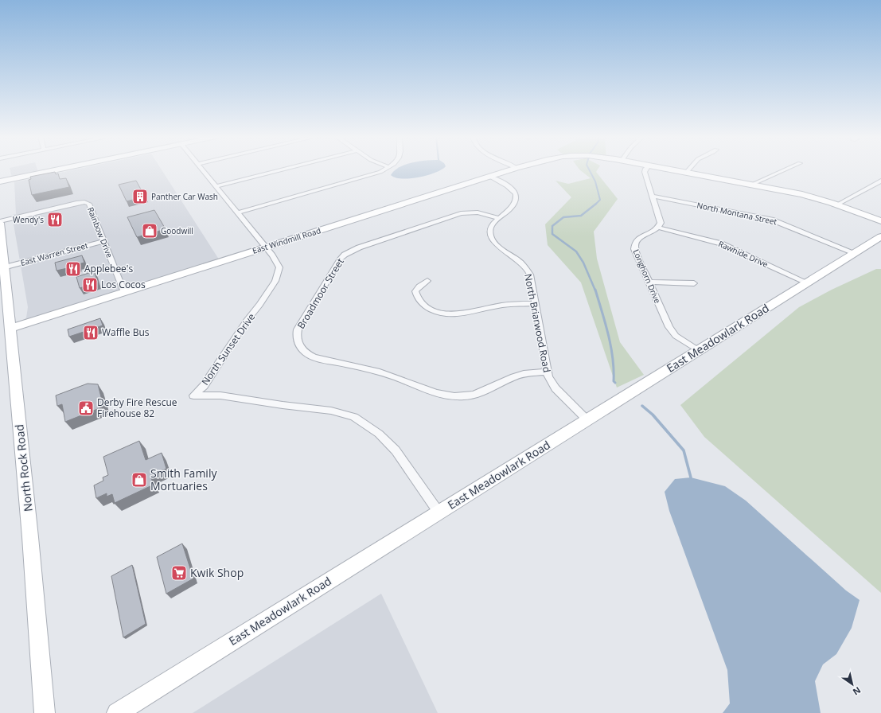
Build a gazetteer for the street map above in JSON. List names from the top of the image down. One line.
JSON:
{"streets":{"street":["North Montana Street","Rainbow Drive","East Windmill Road","East Warren Street","Rawhide Drive","Longhorn Drive","Broadmoor Street","North Briarwood Road","East Meadowlark Road","North Sunset Drive","North Rock Road"]},"crossings":[["North Montana Street","East Meadowlark Road"],["Rainbow Drive","East Windmill Road"],["Rainbow Drive","East Warren Street"],["Rainbow Drive","North Rock Road"],["East Windmill Road","North Briarwood Road"],["East Windmill Road","North Sunset Drive"],["East Windmill Road","North Rock Road"],["East Warren Street","North Rock Road"],["Rawhide Drive","Longhorn Drive"],["Rawhide Drive","East Meadowlark Road"],["Longhorn Drive","East Meadowlark Road"],["Broadmoor Street","North Briarwood Road"],["North Briarwood Road","East Meadowlark Road"],["East Meadowlark Road","North Sunset Drive"]],"places":{"building":["Panther Car Wash"],"restaurant":["Wendy's","Applebee's","Los Cocos","Waffle Bus"],"shop":["Goodwill","Smith Family Mortuaries"],"public building":["Derby Fire Rescue Firehouse 82"],"supermarket":["Kwik Shop"]},"north":"bottom right"}
